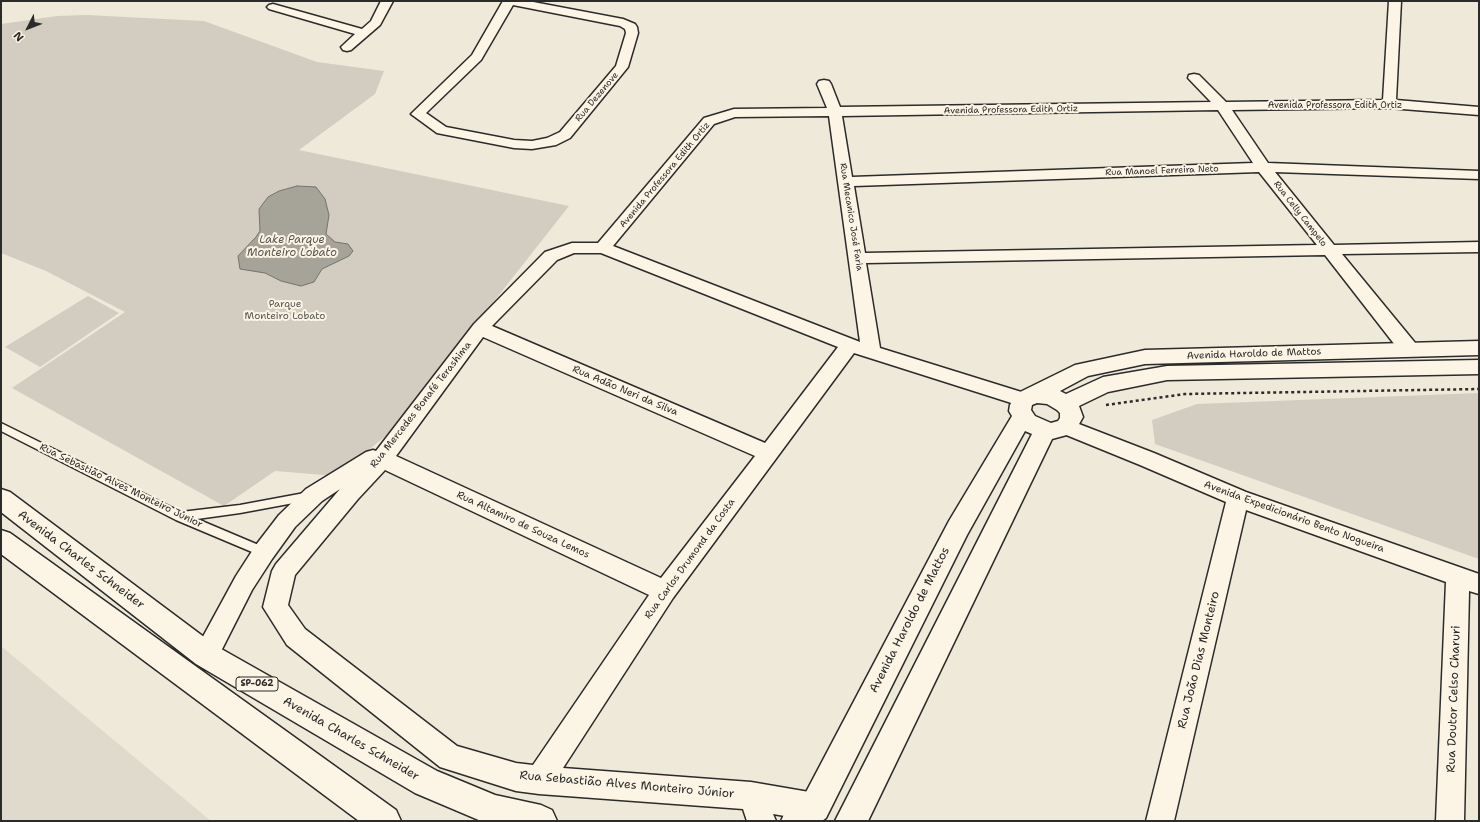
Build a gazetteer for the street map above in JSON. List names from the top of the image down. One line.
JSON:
{"streets":{"street":["Rua Dezenove","Avenida Professora Edith Ortiz","Rua Manoel Ferreira Neto","Rua Celly Campelo","Rua Mecanico José Faria","Avenida Haroldo de Mattos","Rua Adão Neri da Silva","Rua Mercedes Bonafé Terashima","Rua Sebastião Alves Monteiro Júnior","Avenida Expedicionário Bento Nogueira","Rua Altamiro de Souza Lemos","Rua Carlos Drumond da Costa","Avenida Charles Schneider","Rua João Dias Monteiro","SP-062","Rua Doutor Celso Charuri"]},"crossings":[["Avenida Professora Edith Ortiz","Rua Celly Campelo"],["Avenida Professora Edith Ortiz","Rua Mecanico José Faria"],["Avenida Professora Edith Ortiz","Rua Mercedes Bonafé Terashima"],["Rua Manoel Ferreira Neto","Rua Celly Campelo"],["Rua Manoel Ferreira Neto","Rua Mecanico José Faria"],["Rua Celly Campelo","Avenida Haroldo de Mattos"],["Rua Mecanico José Faria","Rua Carlos Drumond da Costa"],["Avenida Haroldo de Mattos","Rua Sebastião Alves Monteiro Júnior"],["Avenida Haroldo de Mattos","Avenida Expedicionário Bento Nogueira"],["Rua Adão Neri da Silva","Rua Mercedes Bonafé Terashima"],["Rua Adão Neri da Silva","Rua Carlos Drumond da Costa"],["Rua Mercedes Bonafé Terashima","Rua Sebastião Alves Monteiro Júnior"],["Rua Mercedes Bonafé Terashima","Rua Altamiro de Souza Lemos"],["Rua Sebastião Alves Monteiro Júnior","Rua Carlos Drumond da Costa"],["Avenida Expedicionário Bento Nogueira","Rua João Dias Monteiro"],["Avenida Expedicionário Bento Nogueira","Rua Doutor Celso Charuri"],["Rua Altamiro de Souza Lemos","Rua Carlos Drumond da Costa"]],"water":["Lake Parque Monteiro Lobato"],"parks":["Parque Monteiro Lobato"],"north":"bottom left"}
